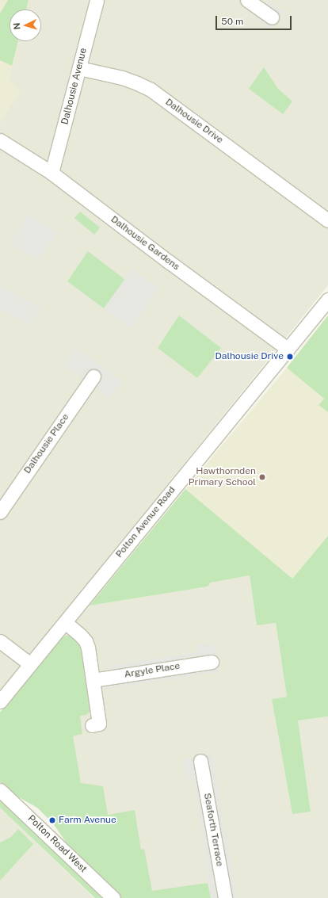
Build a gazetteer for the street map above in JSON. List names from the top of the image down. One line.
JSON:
{"streets":{"street":["Dalhousie Avenue","Dalhousie Drive","Dalhousie Gardens","Dalhousie Place","Polton Avenue Road","Argyle Place","Seaforth Terrace","Polton Road West"]},"crossings":[["Dalhousie Avenue","Dalhousie Drive"],["Dalhousie Avenue","Dalhousie Gardens"],["Dalhousie Gardens","Polton Avenue Road"]],"places":["Dalhousie Drive","Hawthornden Primary School","Farm Avenue"],"scale_bar":"50 m","north":"left"}
